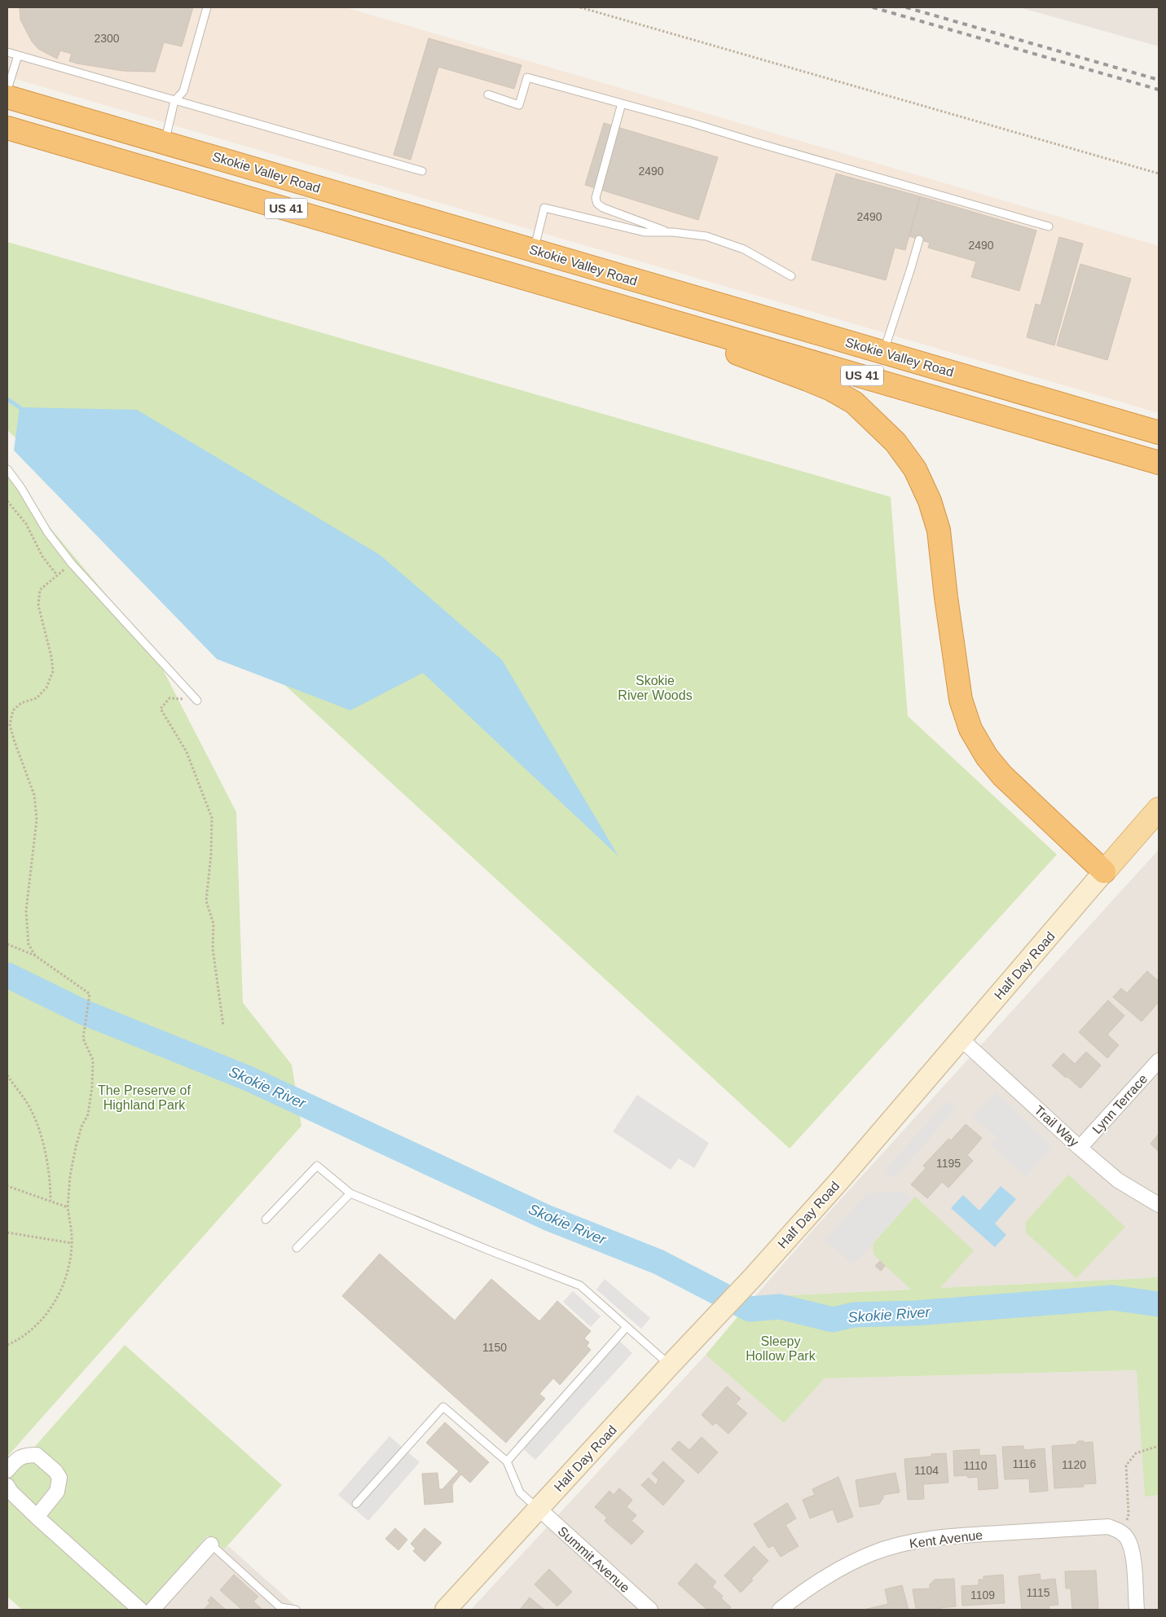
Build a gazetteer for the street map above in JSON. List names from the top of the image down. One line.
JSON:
{"streets":{"highway":["Skokie Valley Road","US 41"],"main road":["Half Day Road"],"street":["Lynn Terrace","Trail Way","Kent Avenue","Summit Avenue"]},"crossings":[["Half Day Road","Trail Way"],["Half Day Road","Summit Avenue"],["Lynn Terrace","Trail Way"]],"water":["Skokie River"],"parks":["Skokie River Woods","The Preserve of Highland Park","Sleepy Hollow Park"],"house_numbers":["2300","2490","2490","2490","1195","1150","1116","1120","1110","1104","1115","1109"]}
